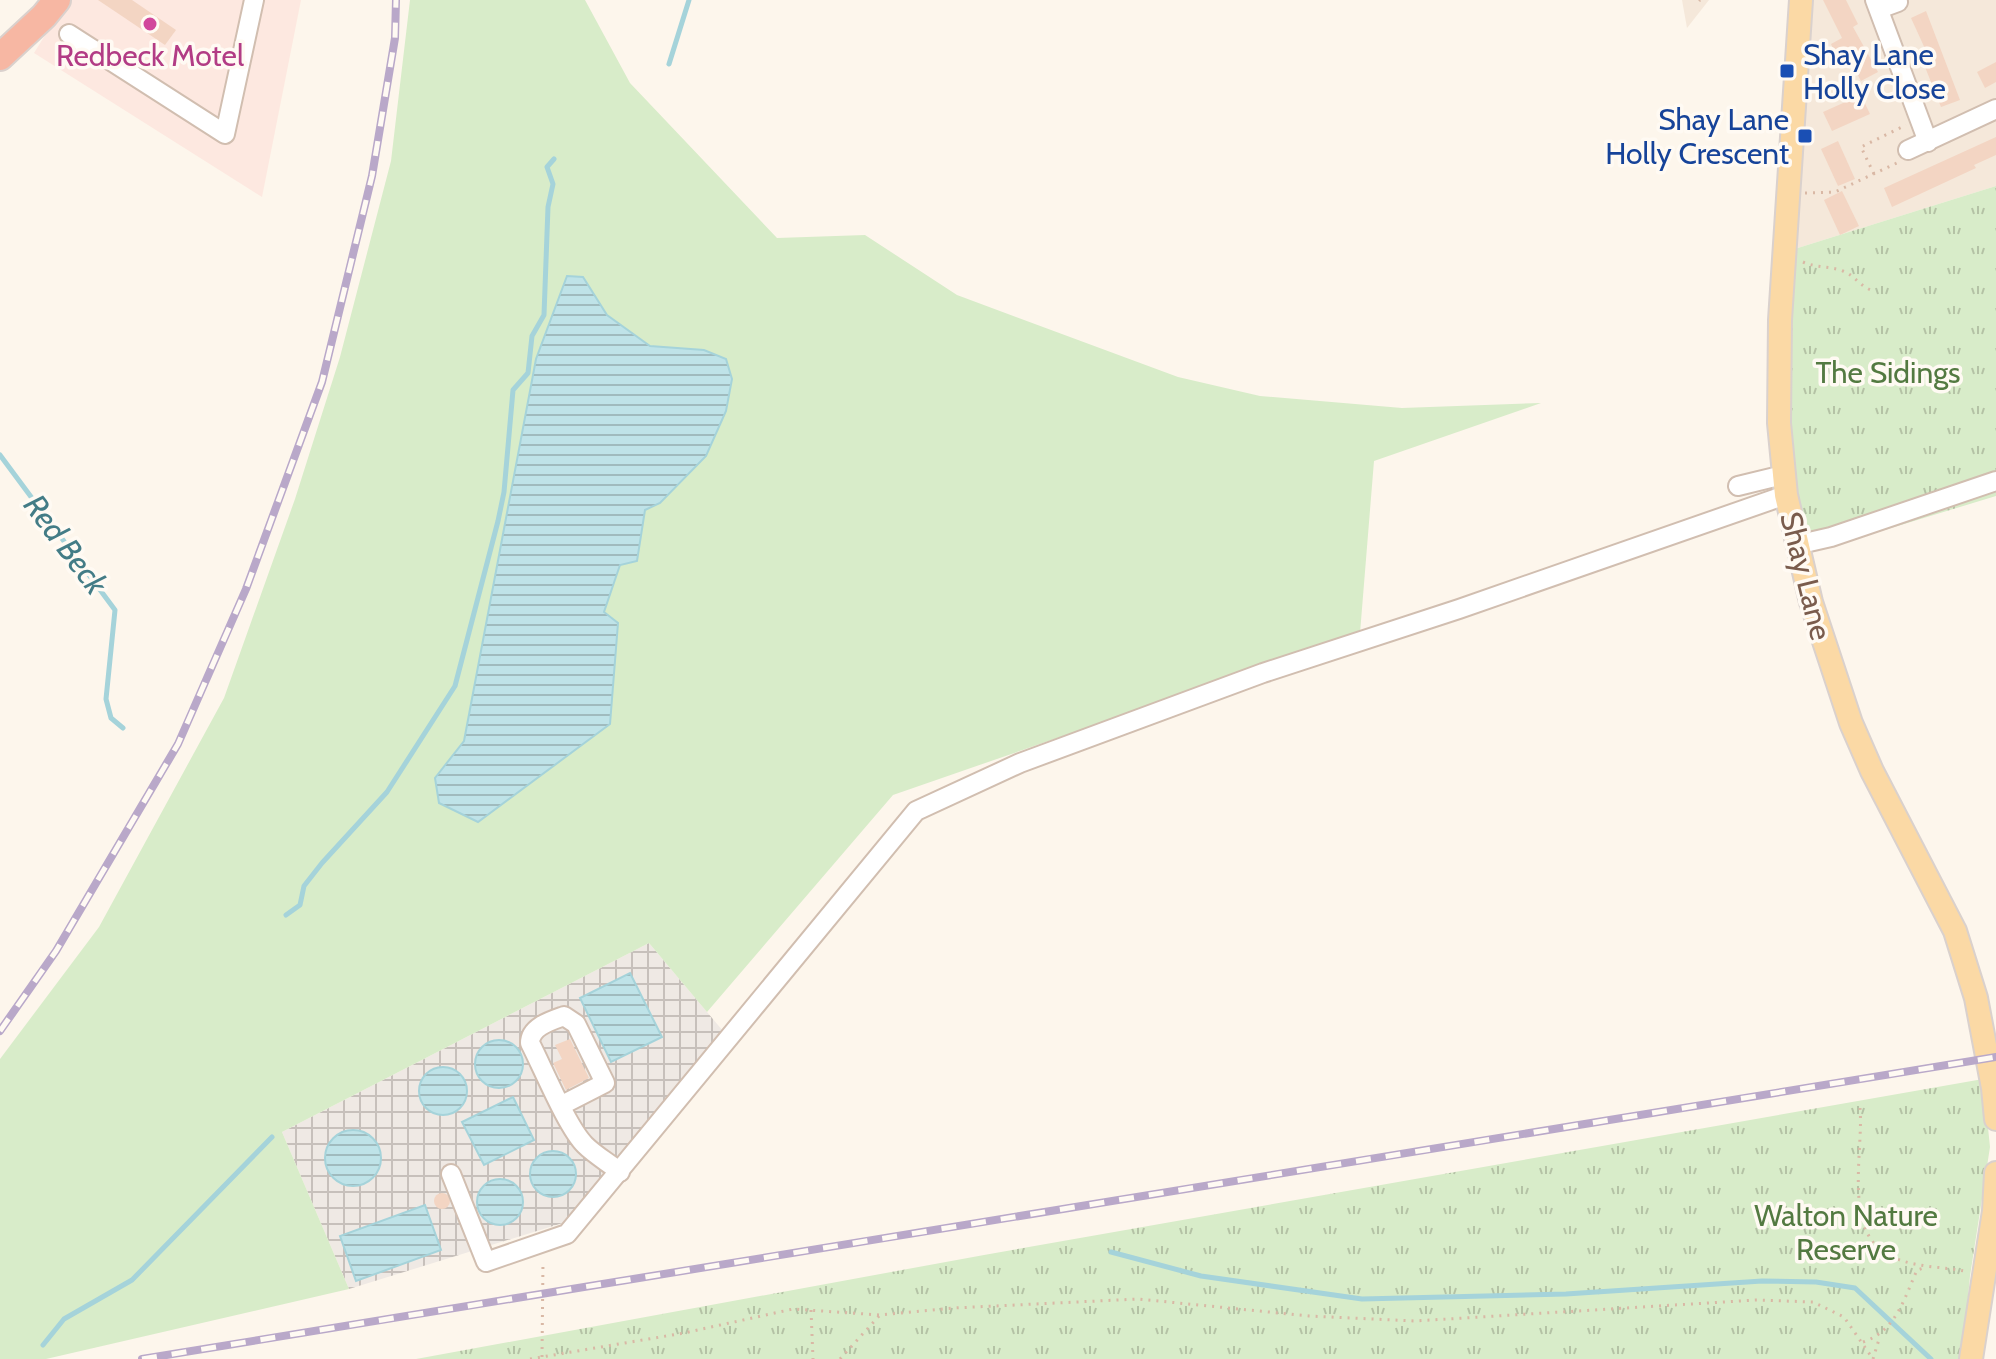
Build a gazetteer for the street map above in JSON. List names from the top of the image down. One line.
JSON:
{"streets":{"main road":["Shay Lane"]},"water":["Red Beck"],"parks":["The Sidings","Walton Nature Reserve"],"places":{"other":["Redbeck Motel"],"transit":["Shay Lane Holly Close","Shay Lane Holly Crescent"]}}
